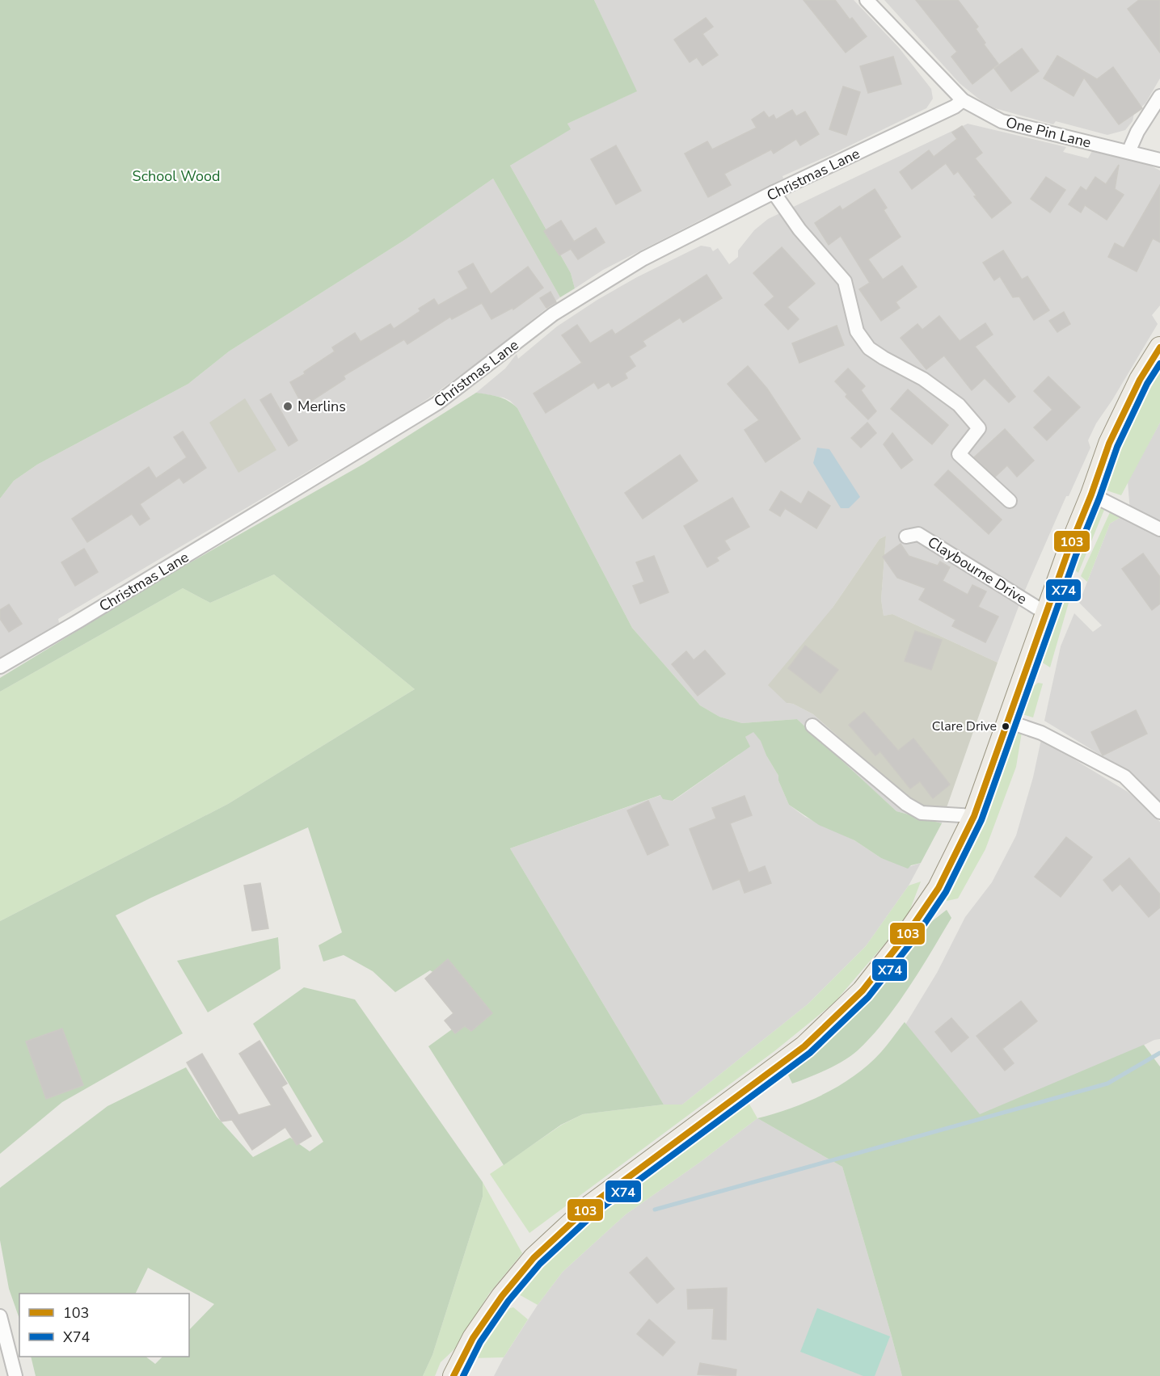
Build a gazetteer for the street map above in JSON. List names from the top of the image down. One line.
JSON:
{"streets":{"street":["One Pin Lane","Christmas Lane","Claybourne Drive"]},"crossings":[["One Pin Lane","Christmas Lane"]],"parks":["School Wood"],"places":["Merlins","Clare Drive"],"lines":["transit line 103","transit line X74"],"legend":["103","X74"]}
